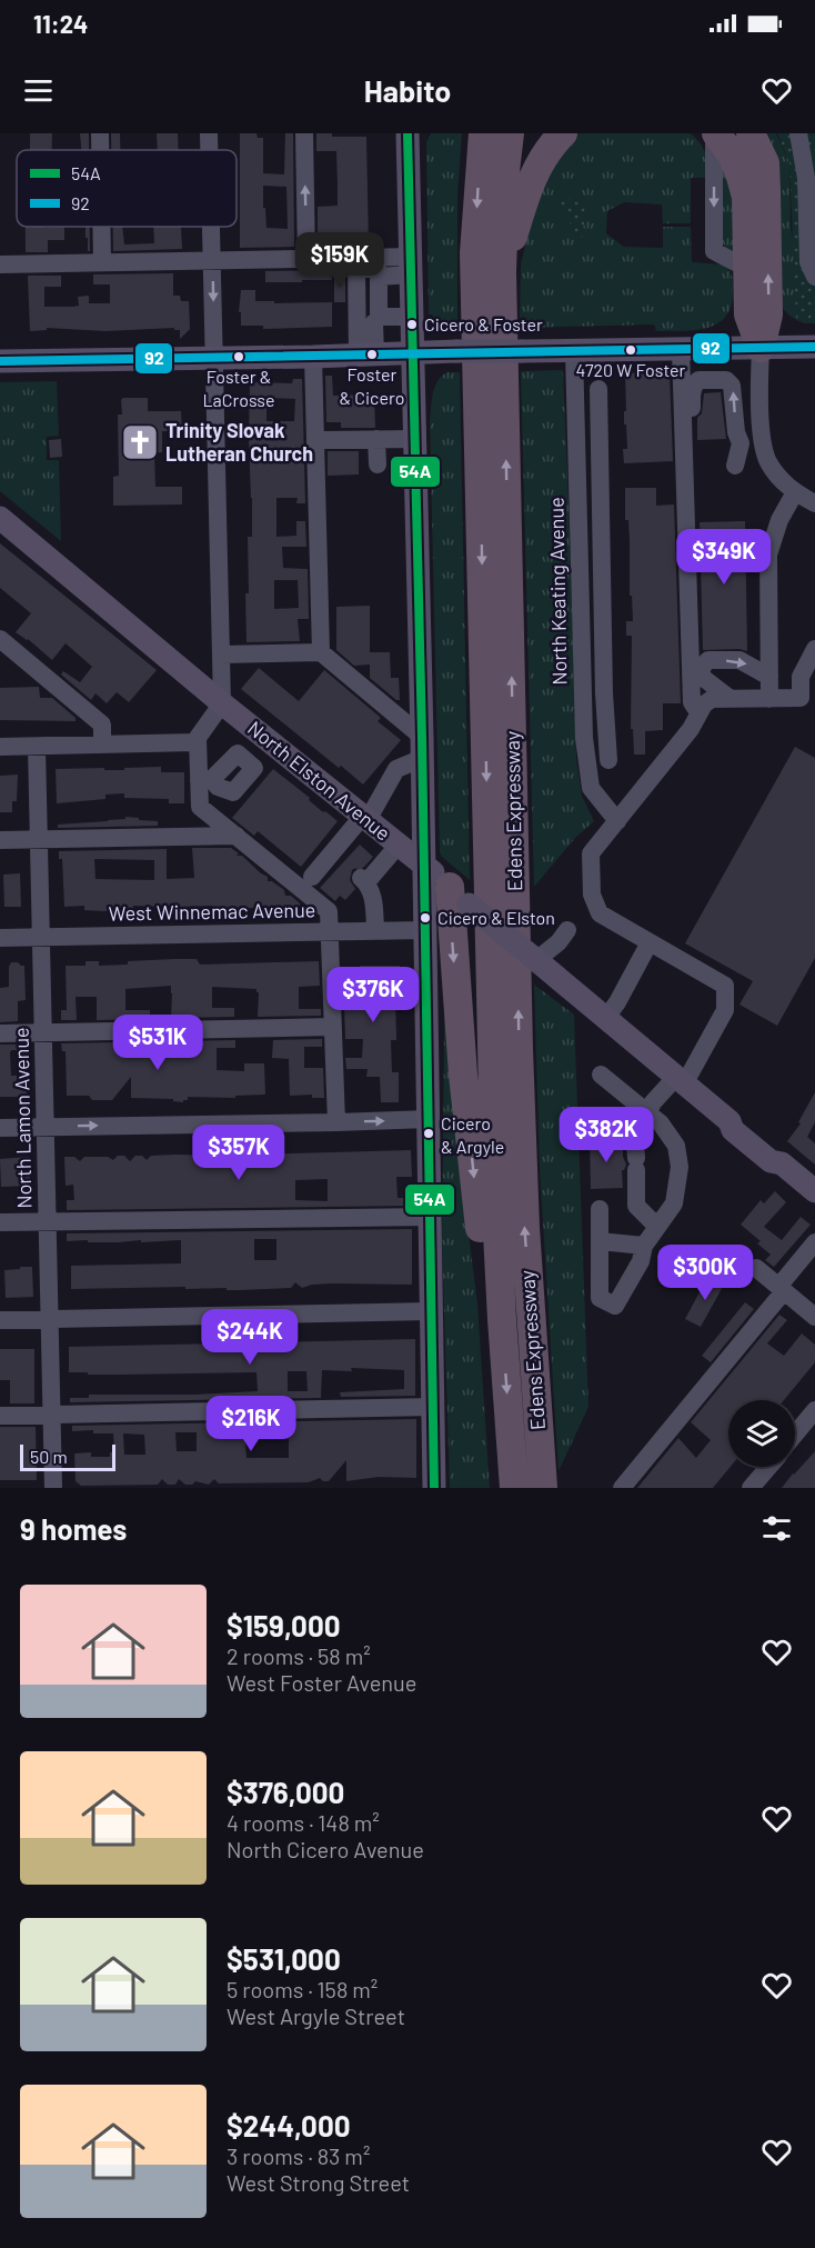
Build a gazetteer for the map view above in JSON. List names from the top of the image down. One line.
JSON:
{"streets":{"highway":["Edens Expressway"],"main road":["North Elston Avenue"],"street":["North Keating Avenue","West Winnemac Avenue","North Lamon Avenue"]},"crossings":[["West Winnemac Avenue","North Lamon Avenue"]],"places":{"other":["Cicero & Foster","4720 W Foster","Foster & Cicero","Foster & LaCrosse","Cicero & Elston","Cicero & Argyle"],"church":["Trinity Slovak Lutheran Church"]},"lines":["transit line 54A","transit line 92"],"legend":["54A","92"],"scale_bar":"50 m","page":{"status":"11:24","header":"Habito","price":["$159K","$349K","$376K","$531K","$382K","$357K","$300K","$244K","$216K"],"scale":"50 m","heading":"9 homes","list":[{"name":"$159,000","note":"2 rooms · 58 m² · West Foster Avenue"},{"name":"$376,000","note":"4 rooms · 148 m² · North Cicero Avenue"},{"name":"$531,000","note":"5 rooms · 158 m² · West Argyle Street"},{"name":"$244,000","note":"3 rooms · 83 m² · West Strong Street"}]}}
